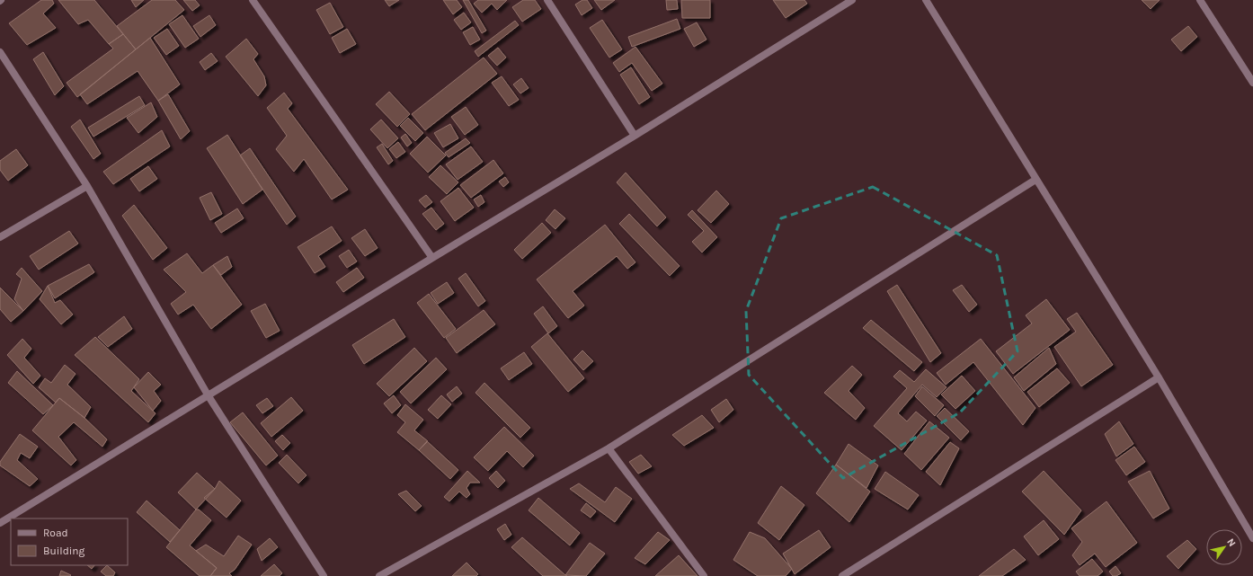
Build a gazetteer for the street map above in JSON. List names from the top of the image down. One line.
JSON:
{"legend":["Road","Building"],"north":"top right"}
